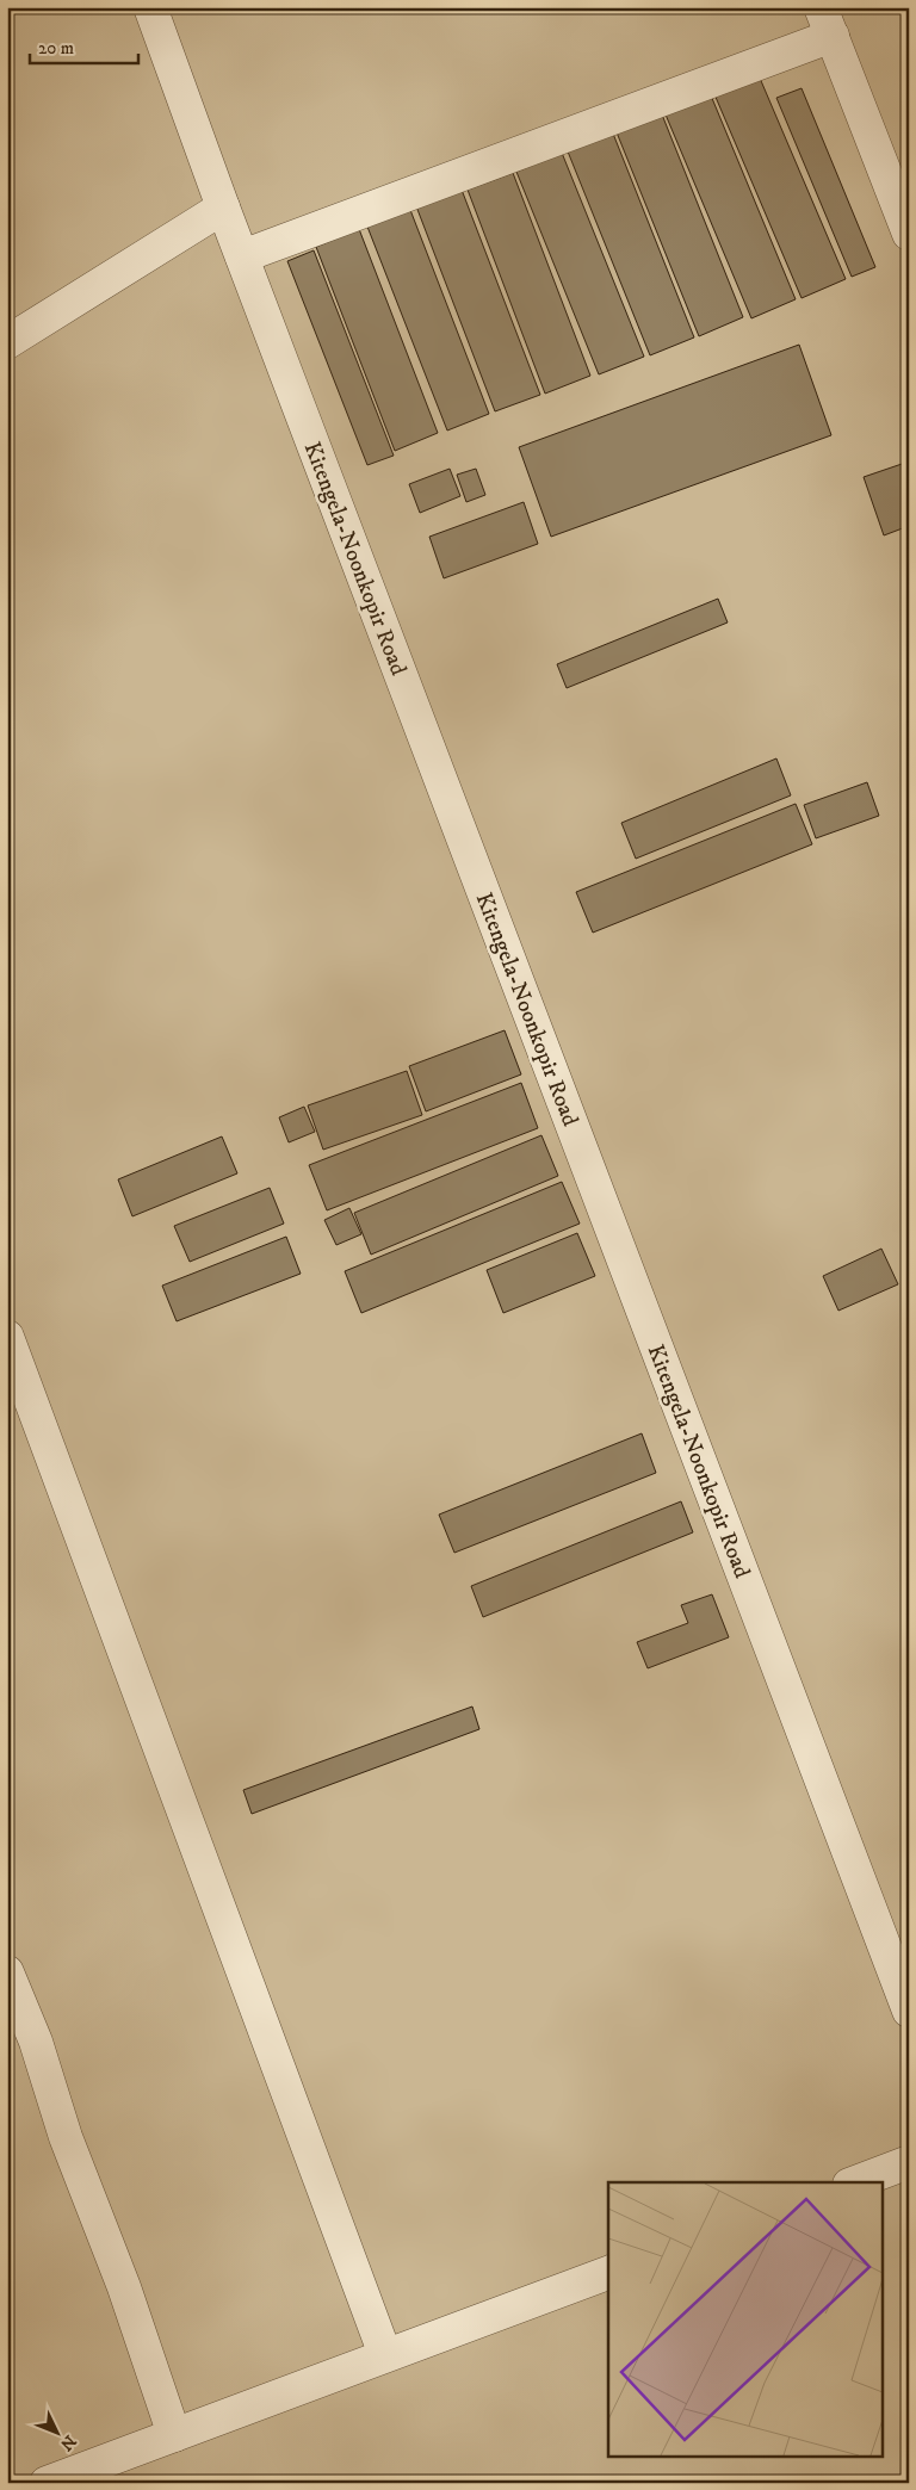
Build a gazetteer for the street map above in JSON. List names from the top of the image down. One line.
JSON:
{"streets":{"street":["Kitengela-Noonkopir Road"]},"scale_bar":"20 m","north":"bottom right"}
